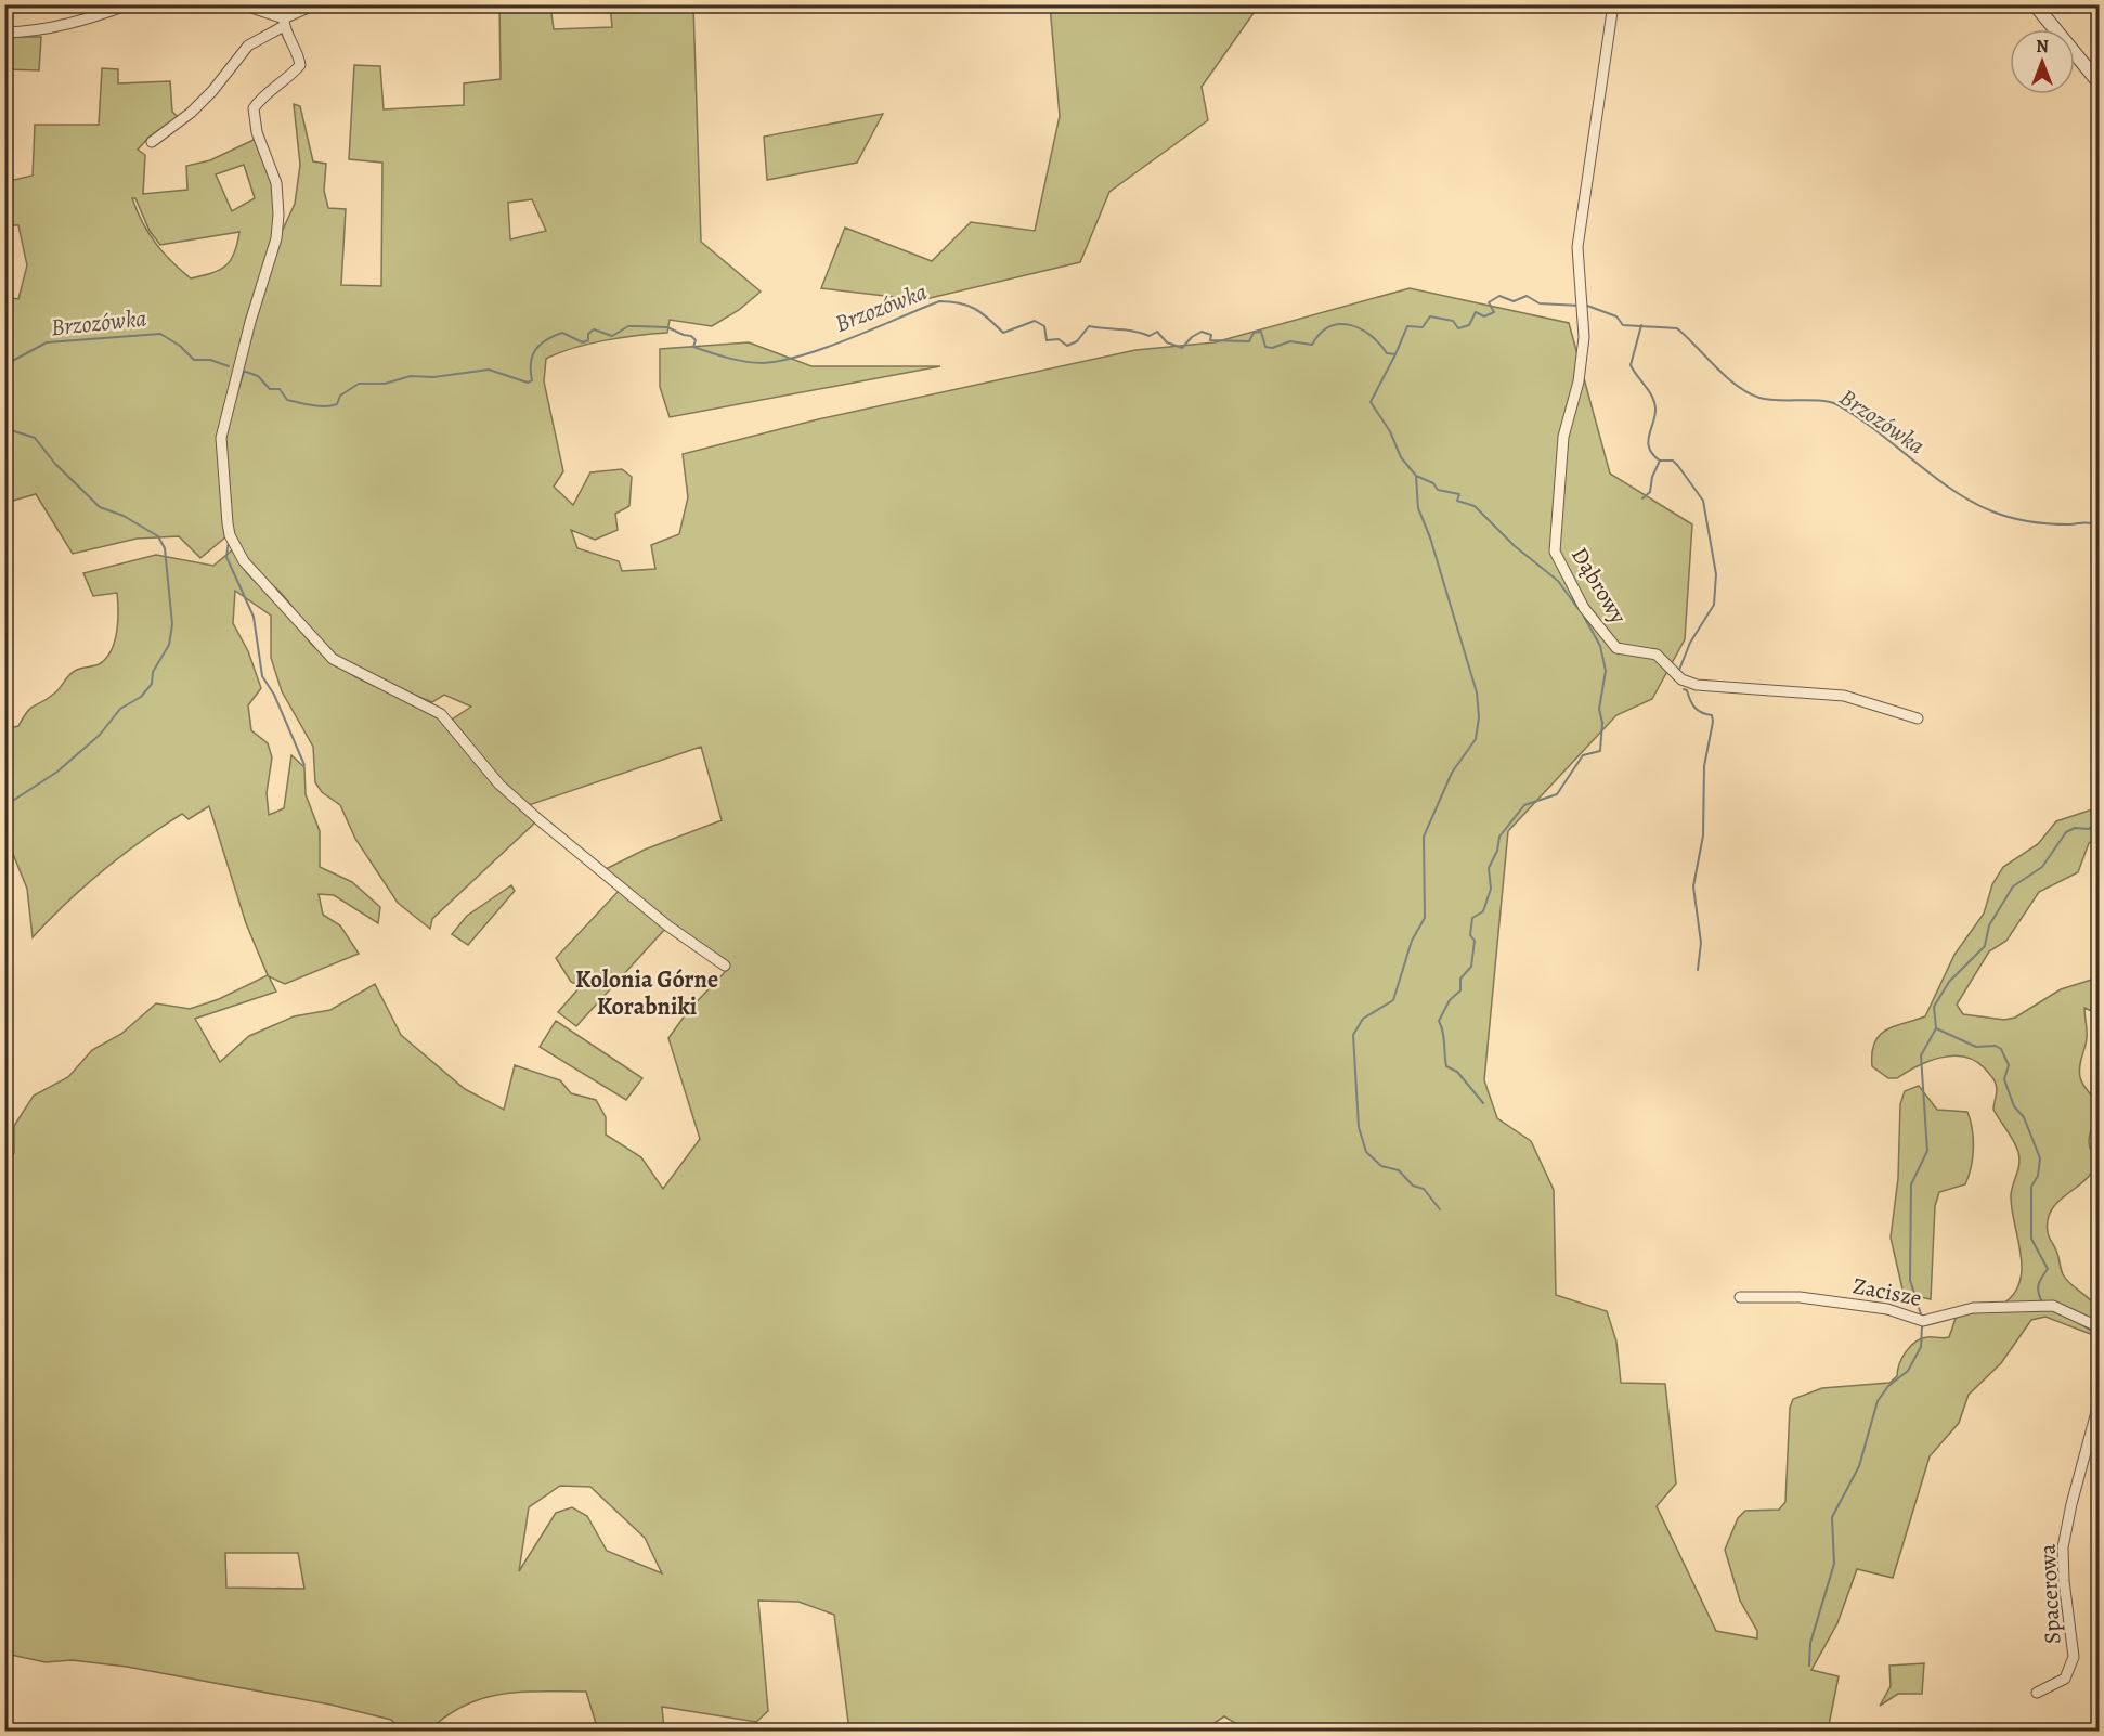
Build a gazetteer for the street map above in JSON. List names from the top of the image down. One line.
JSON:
{"streets":{"street":["Dąbrowy","Zacisze","Spacerowa"]},"districts":["Kolonia Górne Korabniki"],"water":["Brzozówka"],"north":"top"}
